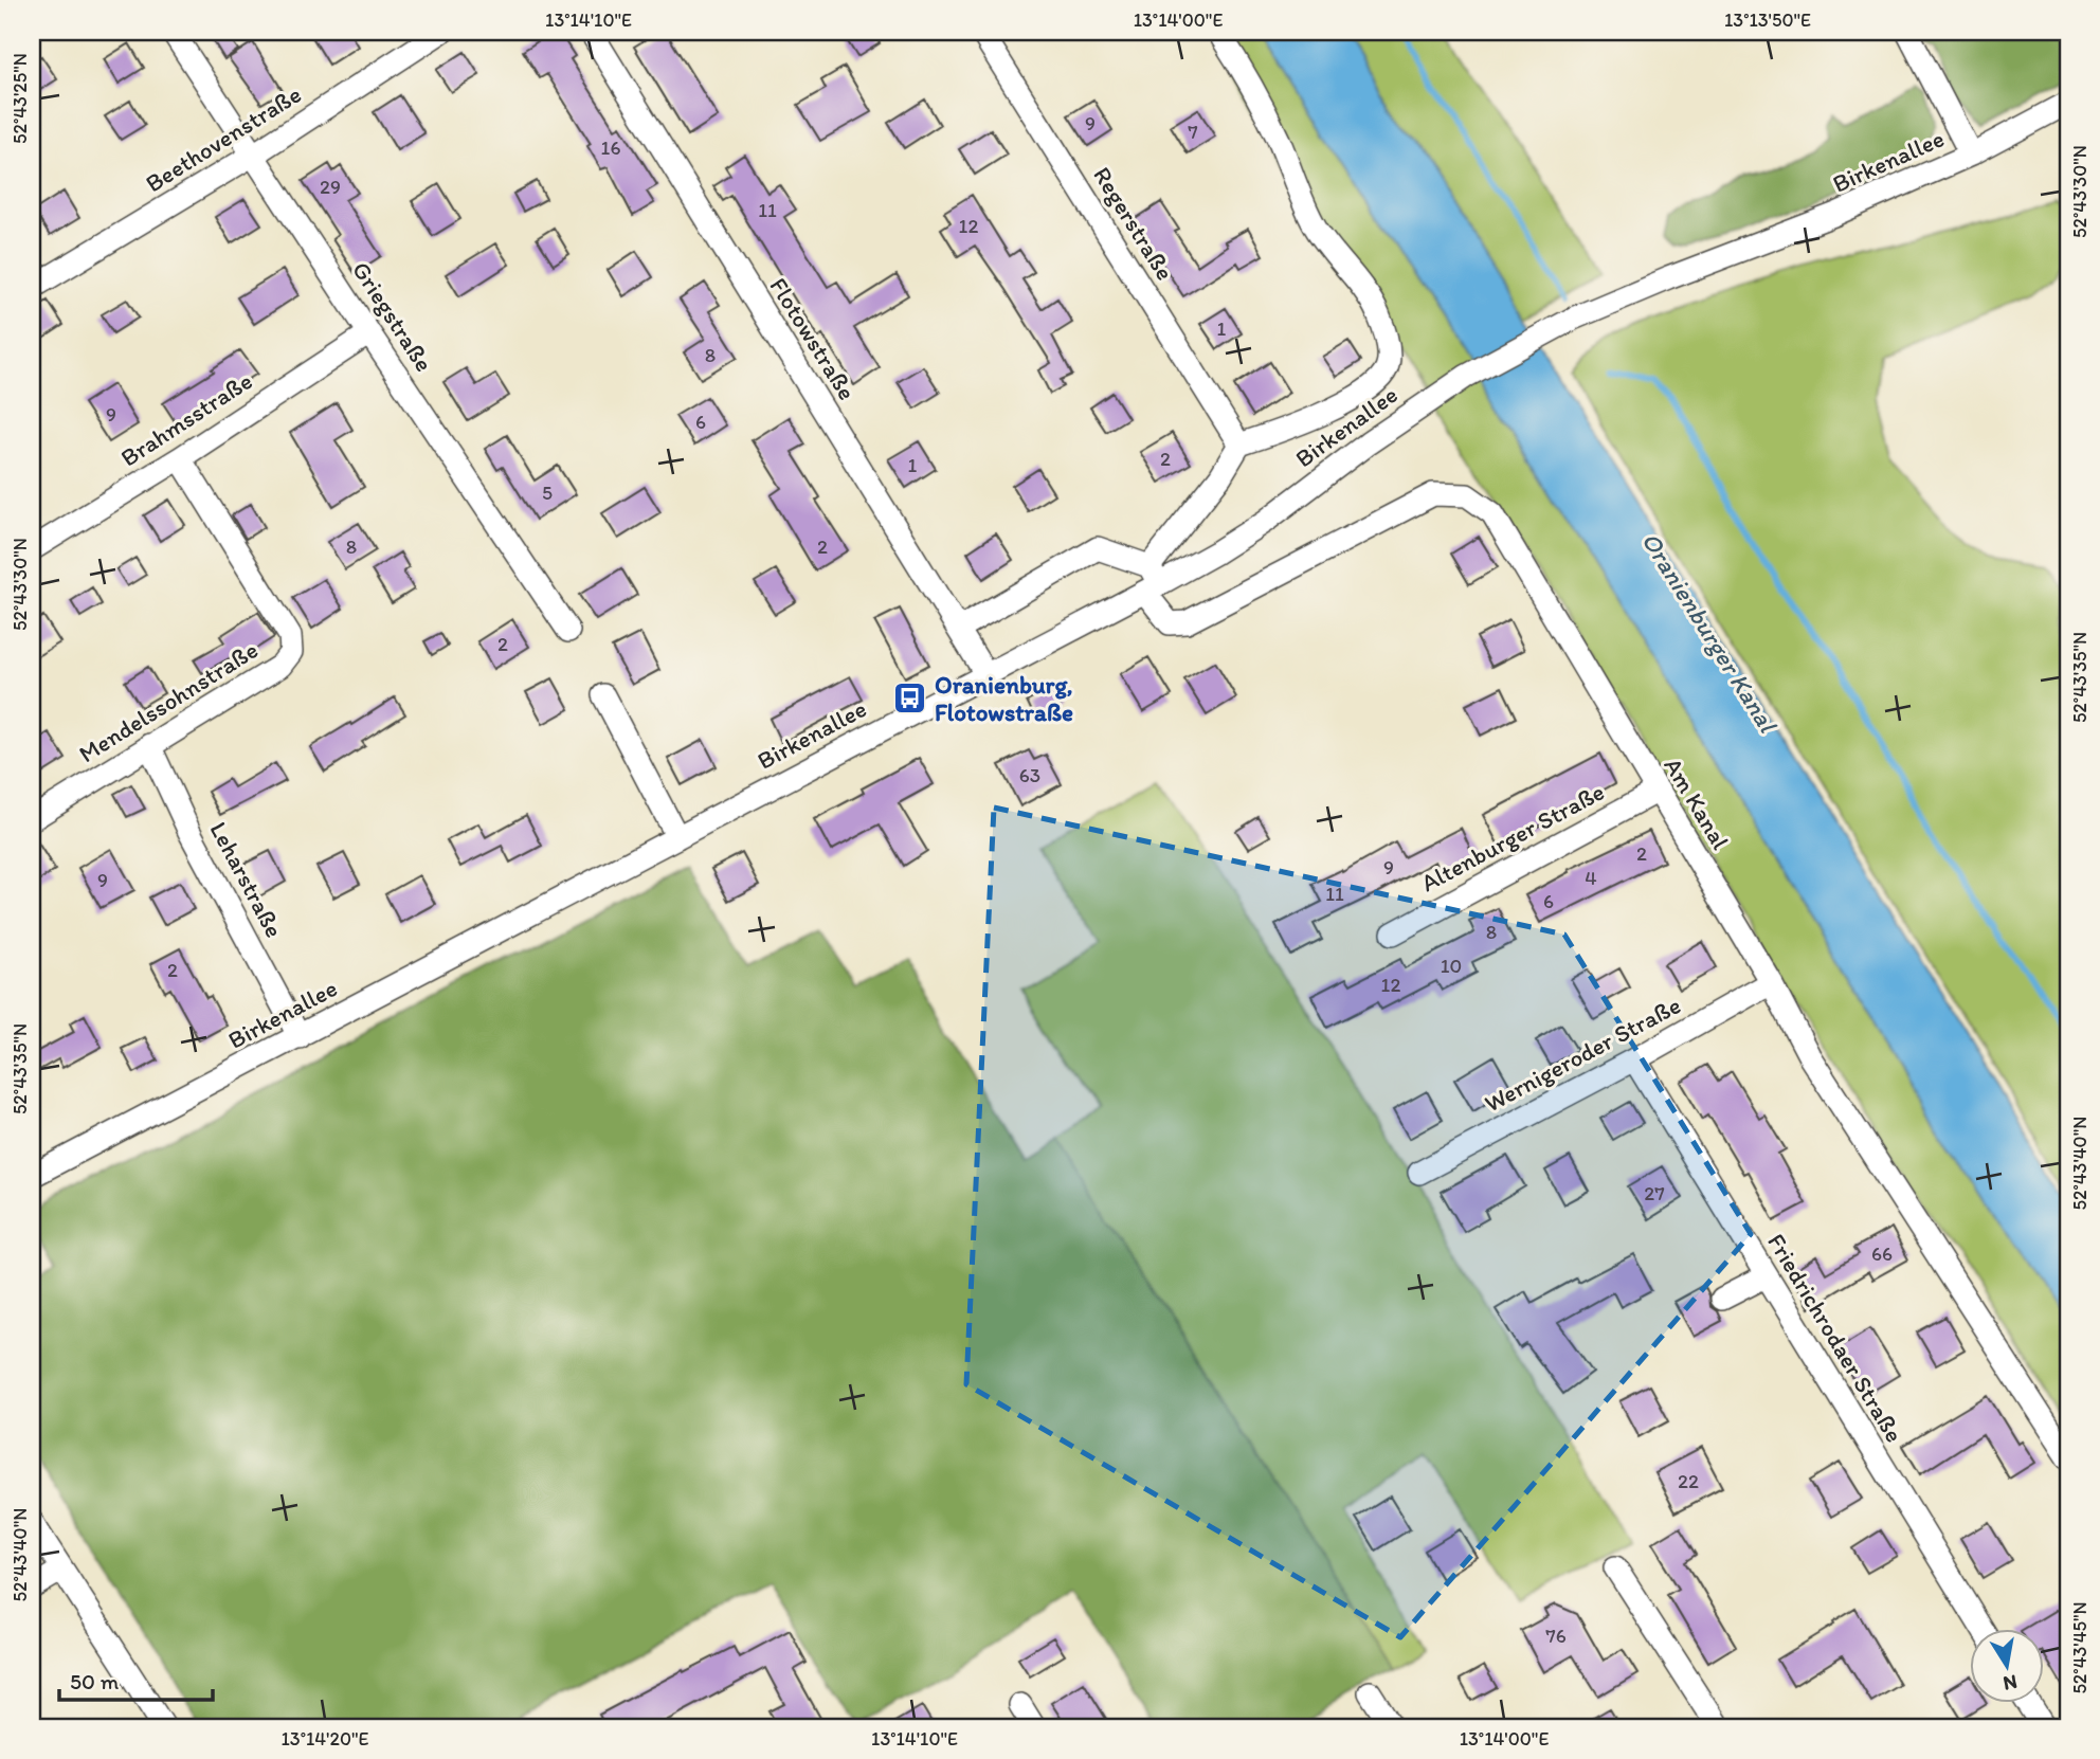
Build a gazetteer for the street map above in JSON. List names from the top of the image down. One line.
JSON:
{"streets":{"street":["Beethovenstraße","Birkenallee","Regerstraße","Griegstraße","Flotowstraße","Brahmsstraße","Mendelssohnstraße","Am Kanal","Altenburger Straße","Leharstraße","Wernigeroder Straße","Friedrichrodaer Straße"]},"crossings":[["Beethovenstraße","Griegstraße"],["Birkenallee","Flotowstraße"],["Birkenallee","Am Kanal"],["Birkenallee","Leharstraße"],["Griegstraße","Brahmsstraße"],["Brahmsstraße","Mendelssohnstraße"],["Mendelssohnstraße","Leharstraße"],["Am Kanal","Altenburger Straße"],["Am Kanal","Wernigeroder Straße"],["Wernigeroder Straße","Friedrichrodaer Straße"]],"water":["Oranienburger Kanal"],"places":{"bus stop":["Oranienburg, Flotowstraße"]},"house_numbers":["9","7","16","29","11","12","1","8","9","6","2","1","5","8","2","2","63","2","9","4","9","11","6","8","10","2","12","27","66","22","76"],"scale_bar":"50 m","north":"bottom","coordinates":["13°14'10\"E","13°14'00\"E","13°13'50\"E","52°43'25\"N","52°43'30\"N","52°43'35\"N","52°43'40\"N","52°43'45\"N","13°14'20\"E"]}
